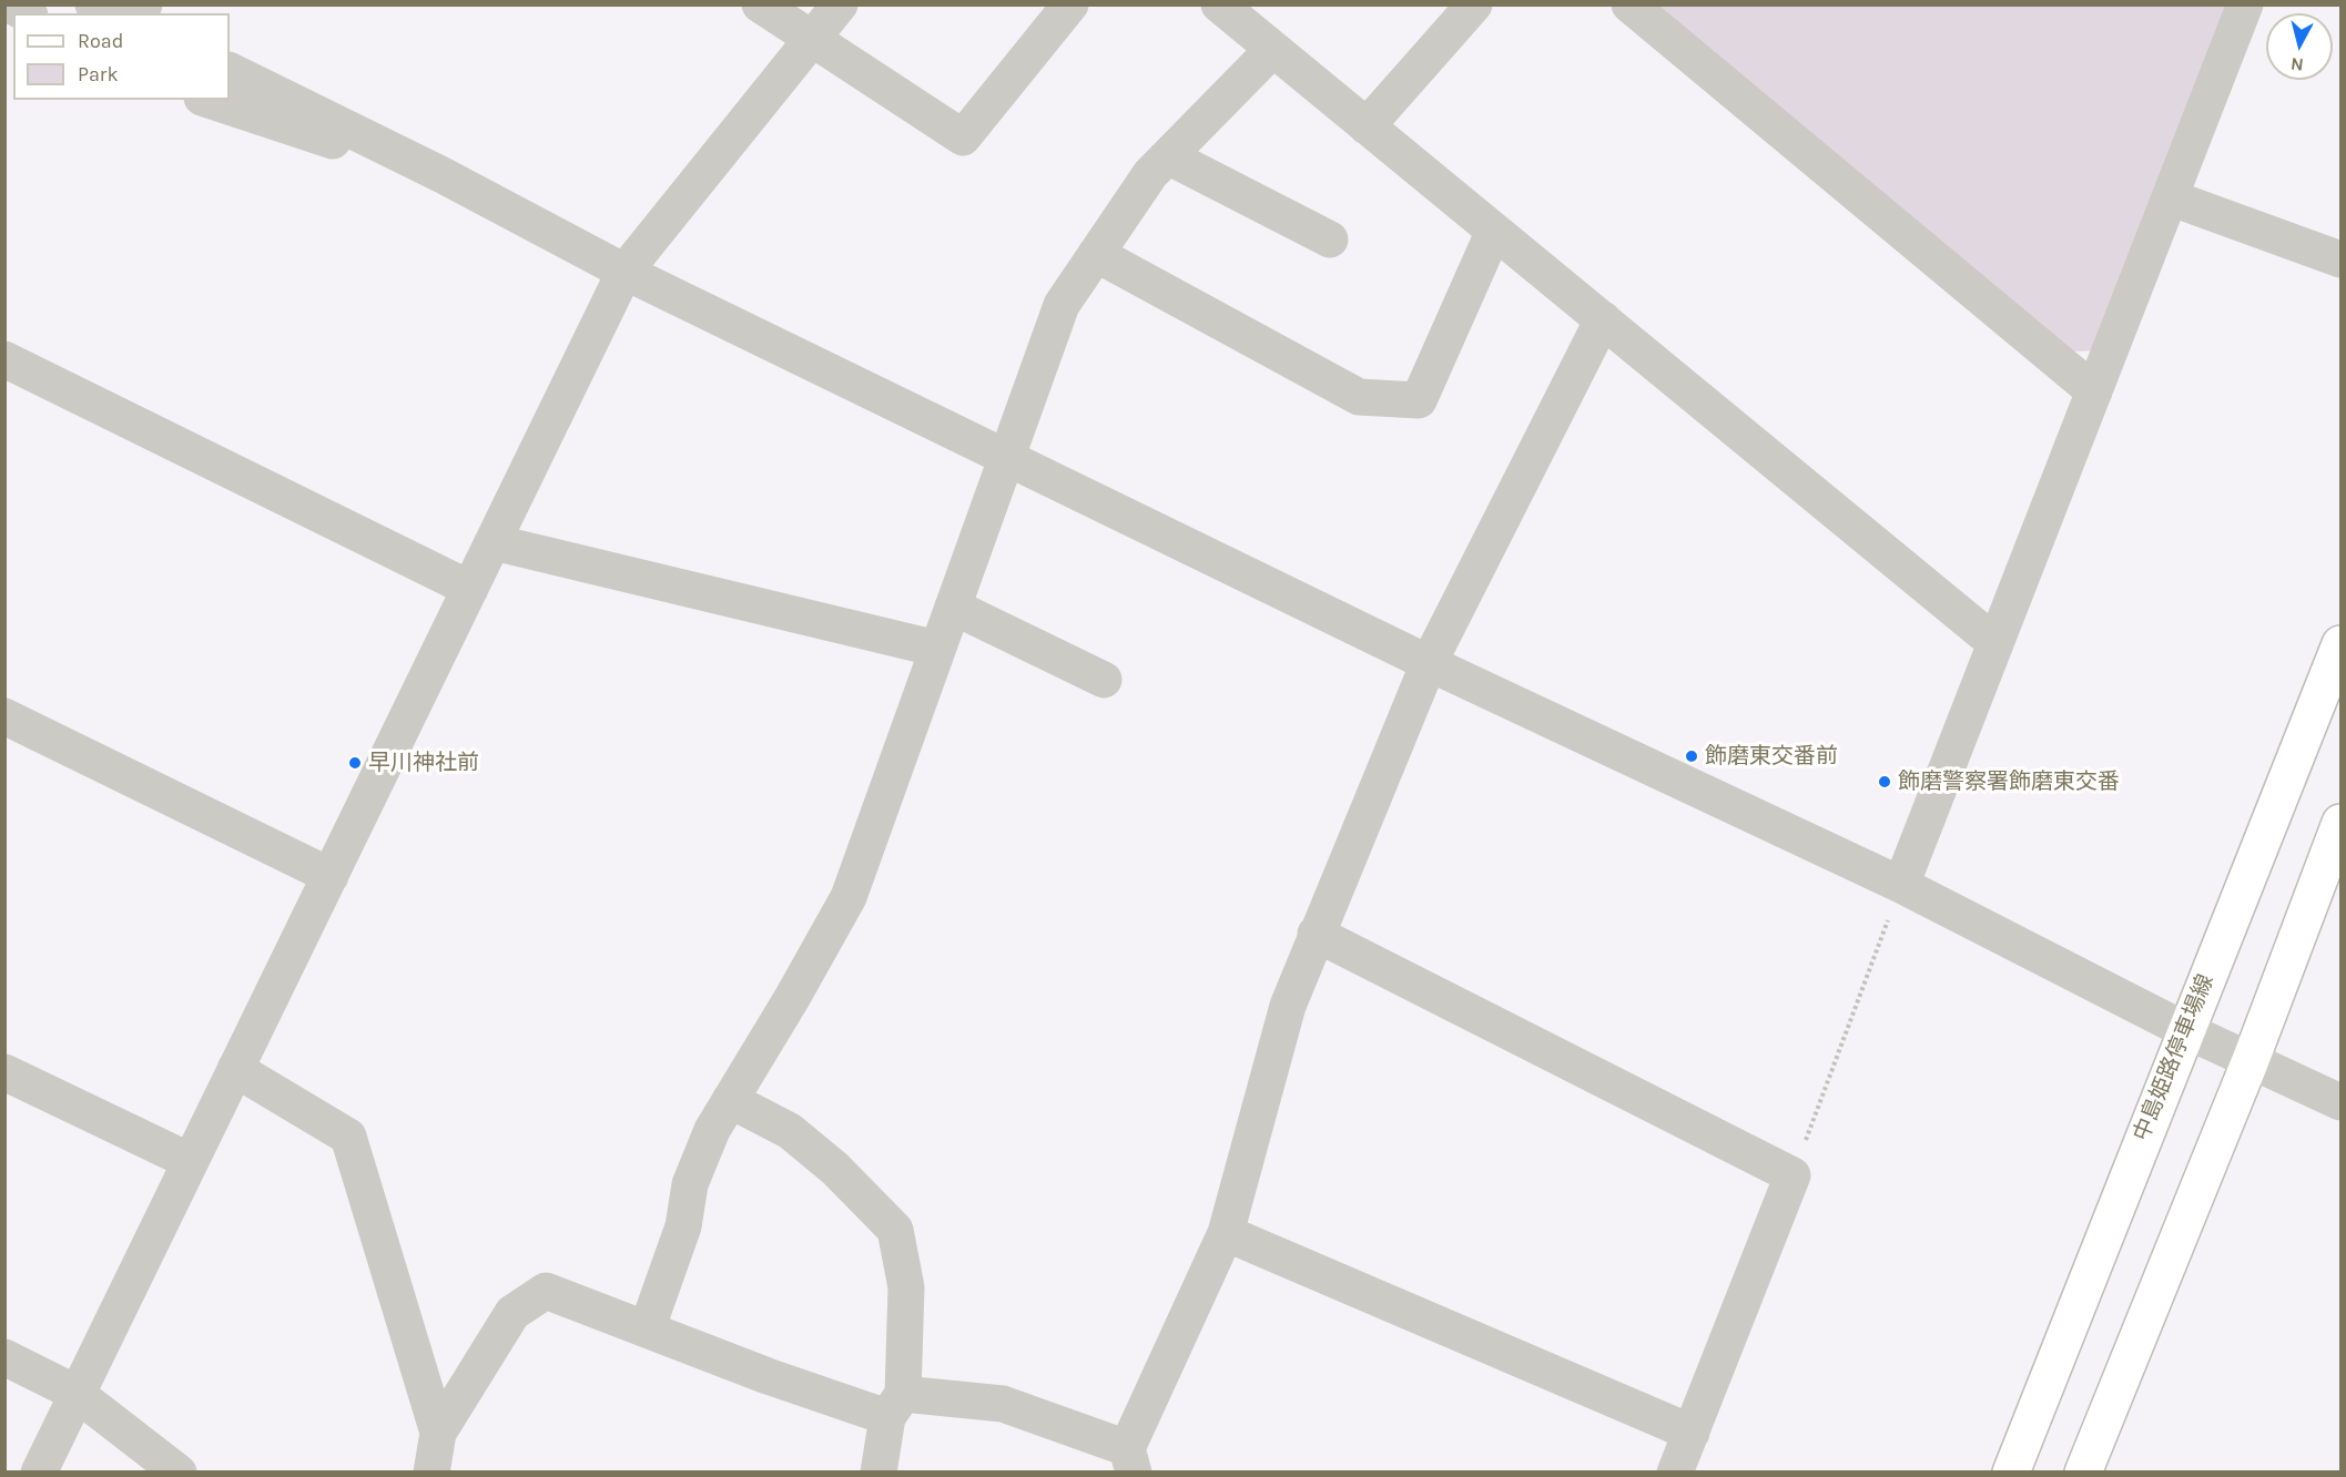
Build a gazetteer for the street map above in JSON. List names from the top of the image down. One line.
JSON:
{"streets":{"main road":["中島姫路停車場線"]},"places":["飾磨東交番前","早川神社前","飾磨警察署飾磨東交番"],"legend":["Road","Park"],"north":"bottom"}
